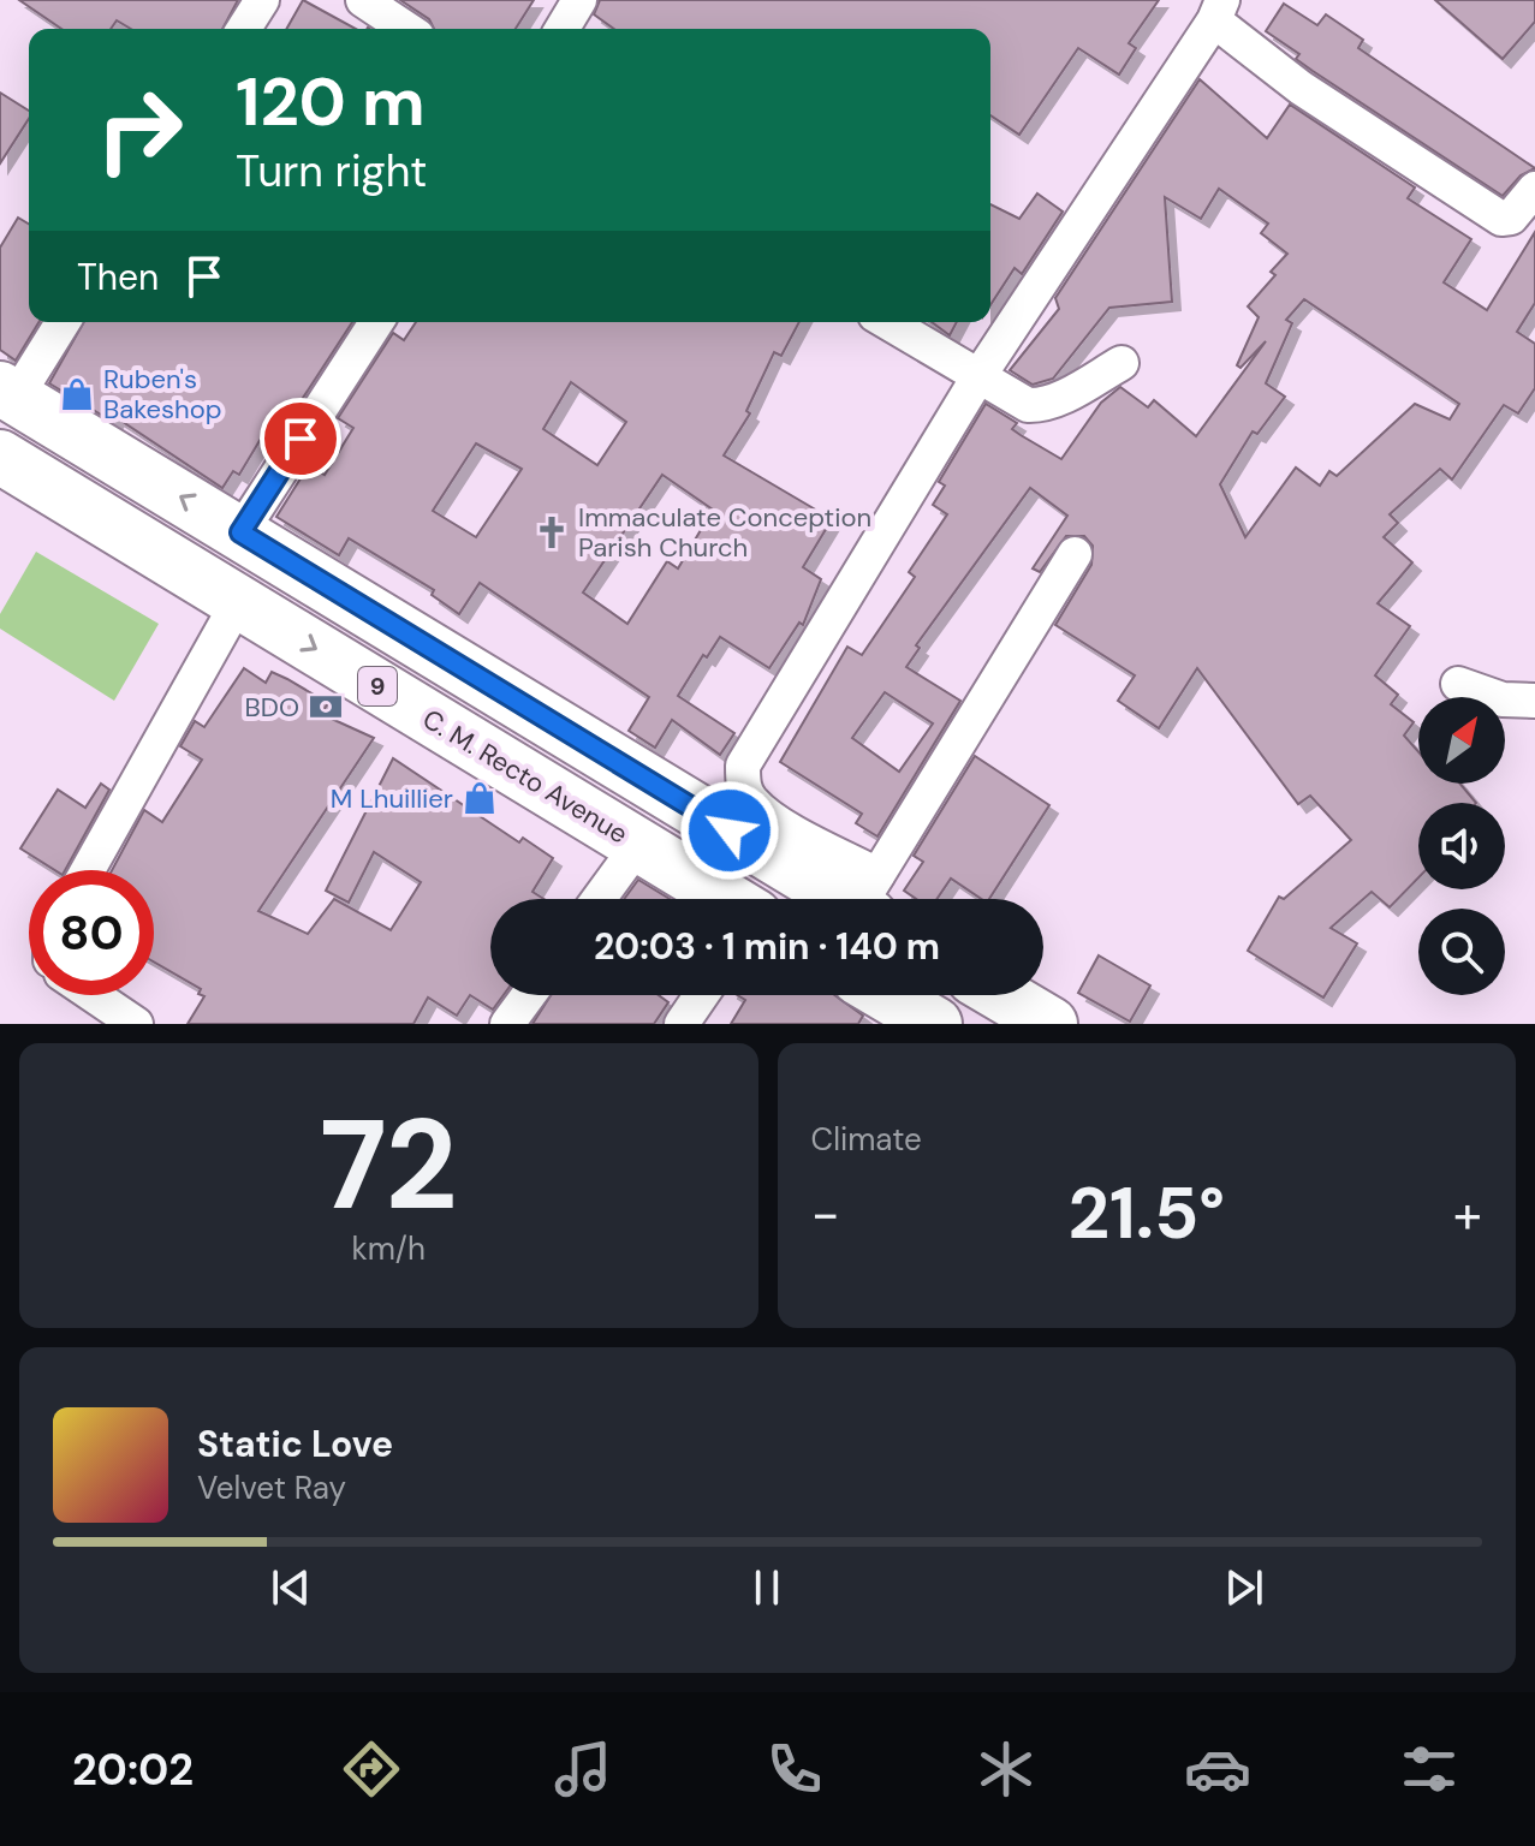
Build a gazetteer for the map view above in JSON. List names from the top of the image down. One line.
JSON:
{"streets":{"highway":["9","C. M. Recto Avenue"]},"places":{"shop":["Ruben's Bakeshop","M Lhuillier"],"church":["Immaculate Conception Parish Church"],"bank":["BDO"]},"north":"top right","page":{"turn":["120 m","Turn right"],"then":"Then","limit":"80","trip":"20:03 · 1 min · 140 m","tile":[["72","km/h"],"Climate"],"heat":["−","21.5°","+"],"song":["Static Love","Velvet Ray"],"tabs":"20:02"}}
